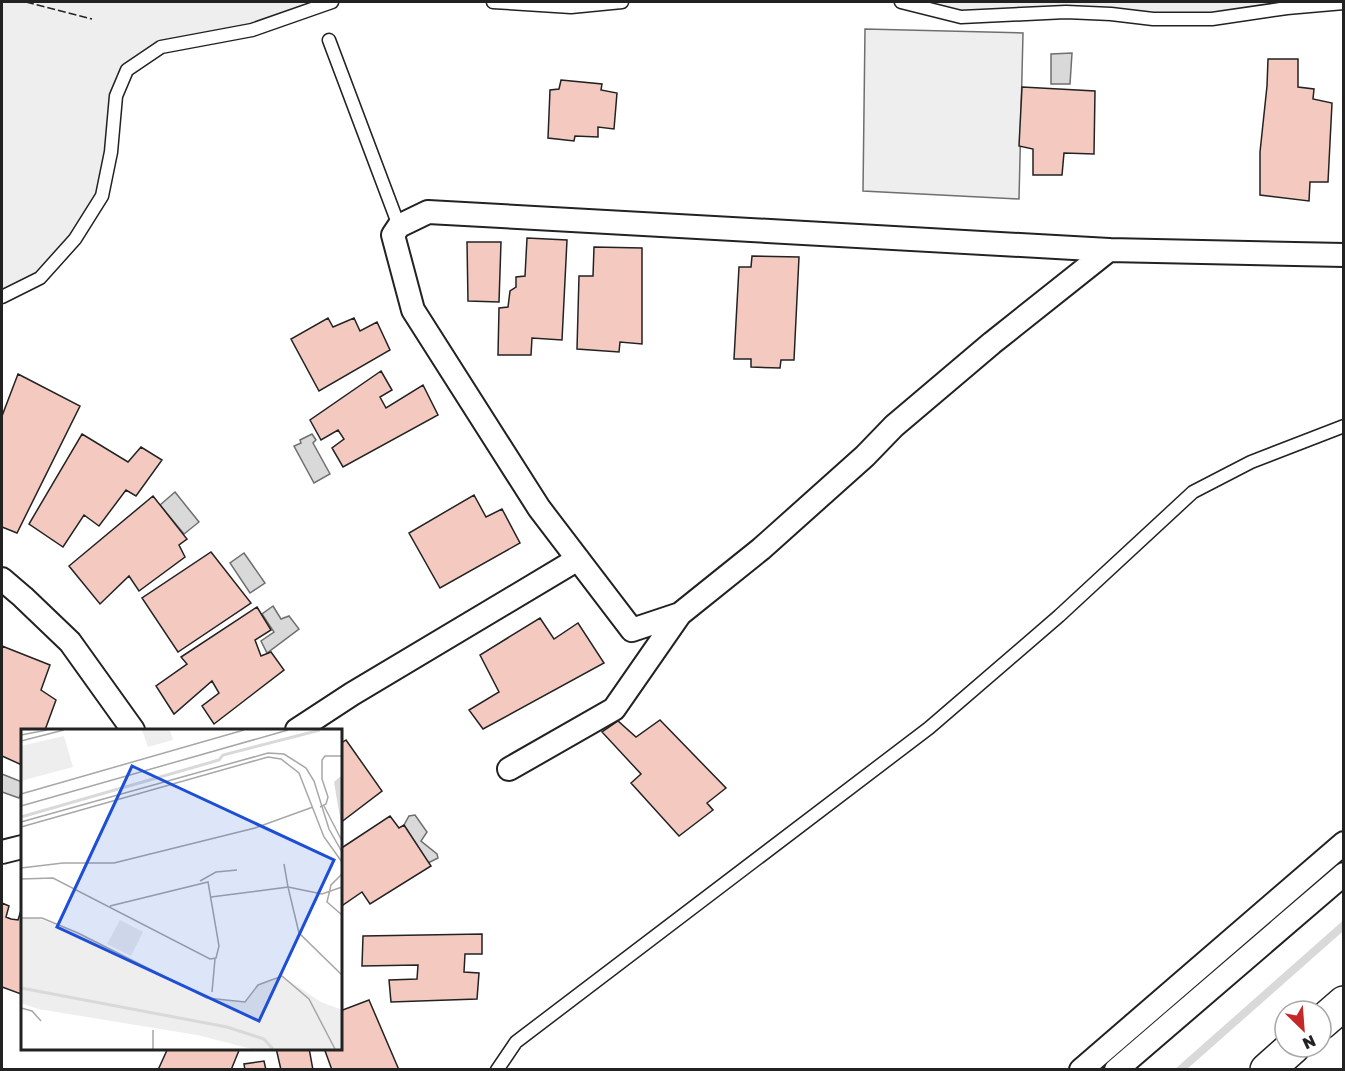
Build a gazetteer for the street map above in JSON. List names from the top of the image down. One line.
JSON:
{"north":"bottom right"}
